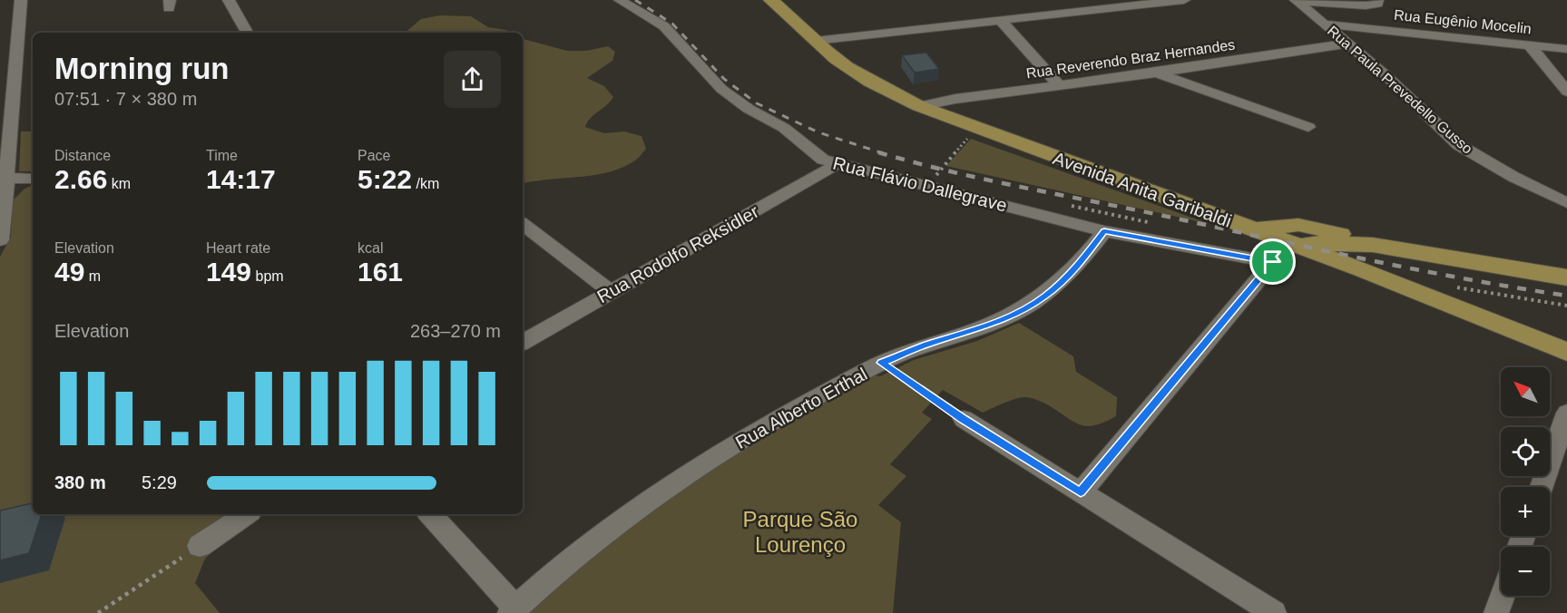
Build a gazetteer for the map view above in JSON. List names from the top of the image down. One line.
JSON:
{"streets":{"main road":["Avenida Anita Garibaldi"],"street":["Rua Eugênio Mocelin","Rua Reverendo Braz Hernandes","Rua Paula Prevedello Gusso","Rua Flávio Dallegrave","Rua Rodolfo Reksidler","Rua Alberto Erthal"]},"crossings":[["Rua Eugênio Mocelin","Rua Paula Prevedello Gusso"],["Rua Reverendo Braz Hernandes","Rua Paula Prevedello Gusso"],["Rua Reverendo Braz Hernandes","Avenida Anita Garibaldi"],["Rua Flávio Dallegrave","Rua Rodolfo Reksidler"],["Rua Flávio Dallegrave","Rua Alberto Erthal"]],"parks":["Parque São Lourenço"],"north":"top left","page":{"heading":["Morning run","07:51 · 7 × 380 m"],"stats":[["Distance","2.66 km"],["Time","14:17"],["Pace","5:22 /km"],["Elevation","49 m"],["Heart rate","149 bpm"],["kcal","161"]],"chart":["Elevation","263–270 m"],"map_buttons":["+","−"],"list":[{"name":"380 m","note":"5:29"}]}}
